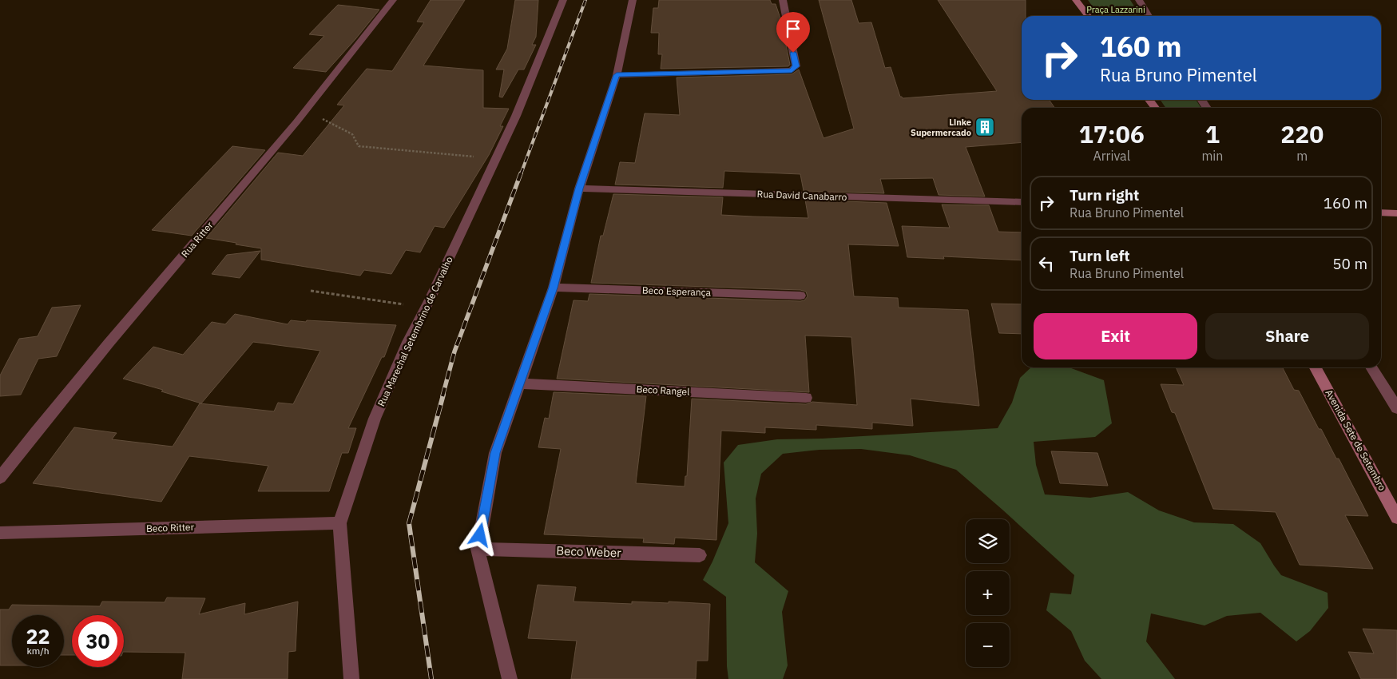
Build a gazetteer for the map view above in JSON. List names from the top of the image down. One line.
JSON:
{"streets":{"street":["Rua David Canabarro","Rua Ritter","Beco Esperança","Rua Marechal Setembrino de Carvalho","Beco Rangel","Avenida Sete de Setembro","Beco Ritter","Beco Weber"]},"crossings":[["Rua Marechal Setembrino de Carvalho","Beco Ritter"]],"parks":["Praça Lazzarini"],"places":{"building":["Linke Supermercado"]},"page":{"turn":["160 m","Rua Bruno Pimentel"],"eta":["17:06","Arrival","1","min","220","m"],"list":[{"name":"Turn right","note":"Rua Bruno Pimentel","value":"160 m"},{"name":"Turn left","note":"Rua Bruno Pimentel","value":"50 m"}],"buttons":["Exit","Share"],"map_buttons":["+","−"],"speed":"22 km/h","limit":"30"}}
